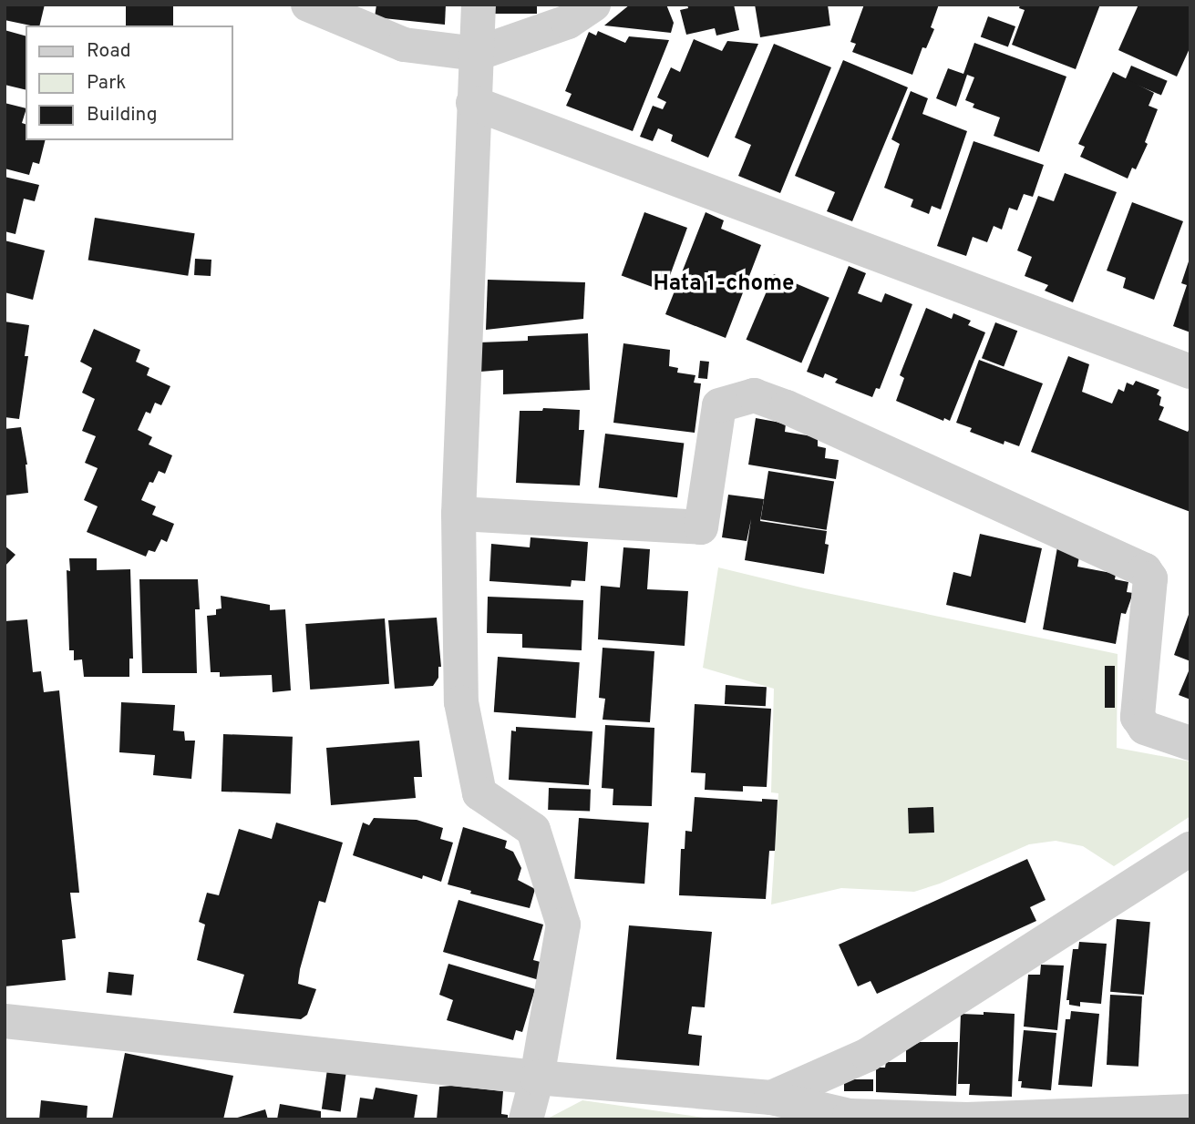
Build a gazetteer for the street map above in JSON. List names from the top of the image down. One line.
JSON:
{"districts":["Hata 1-chome"],"legend":["Road","Park","Building"]}
